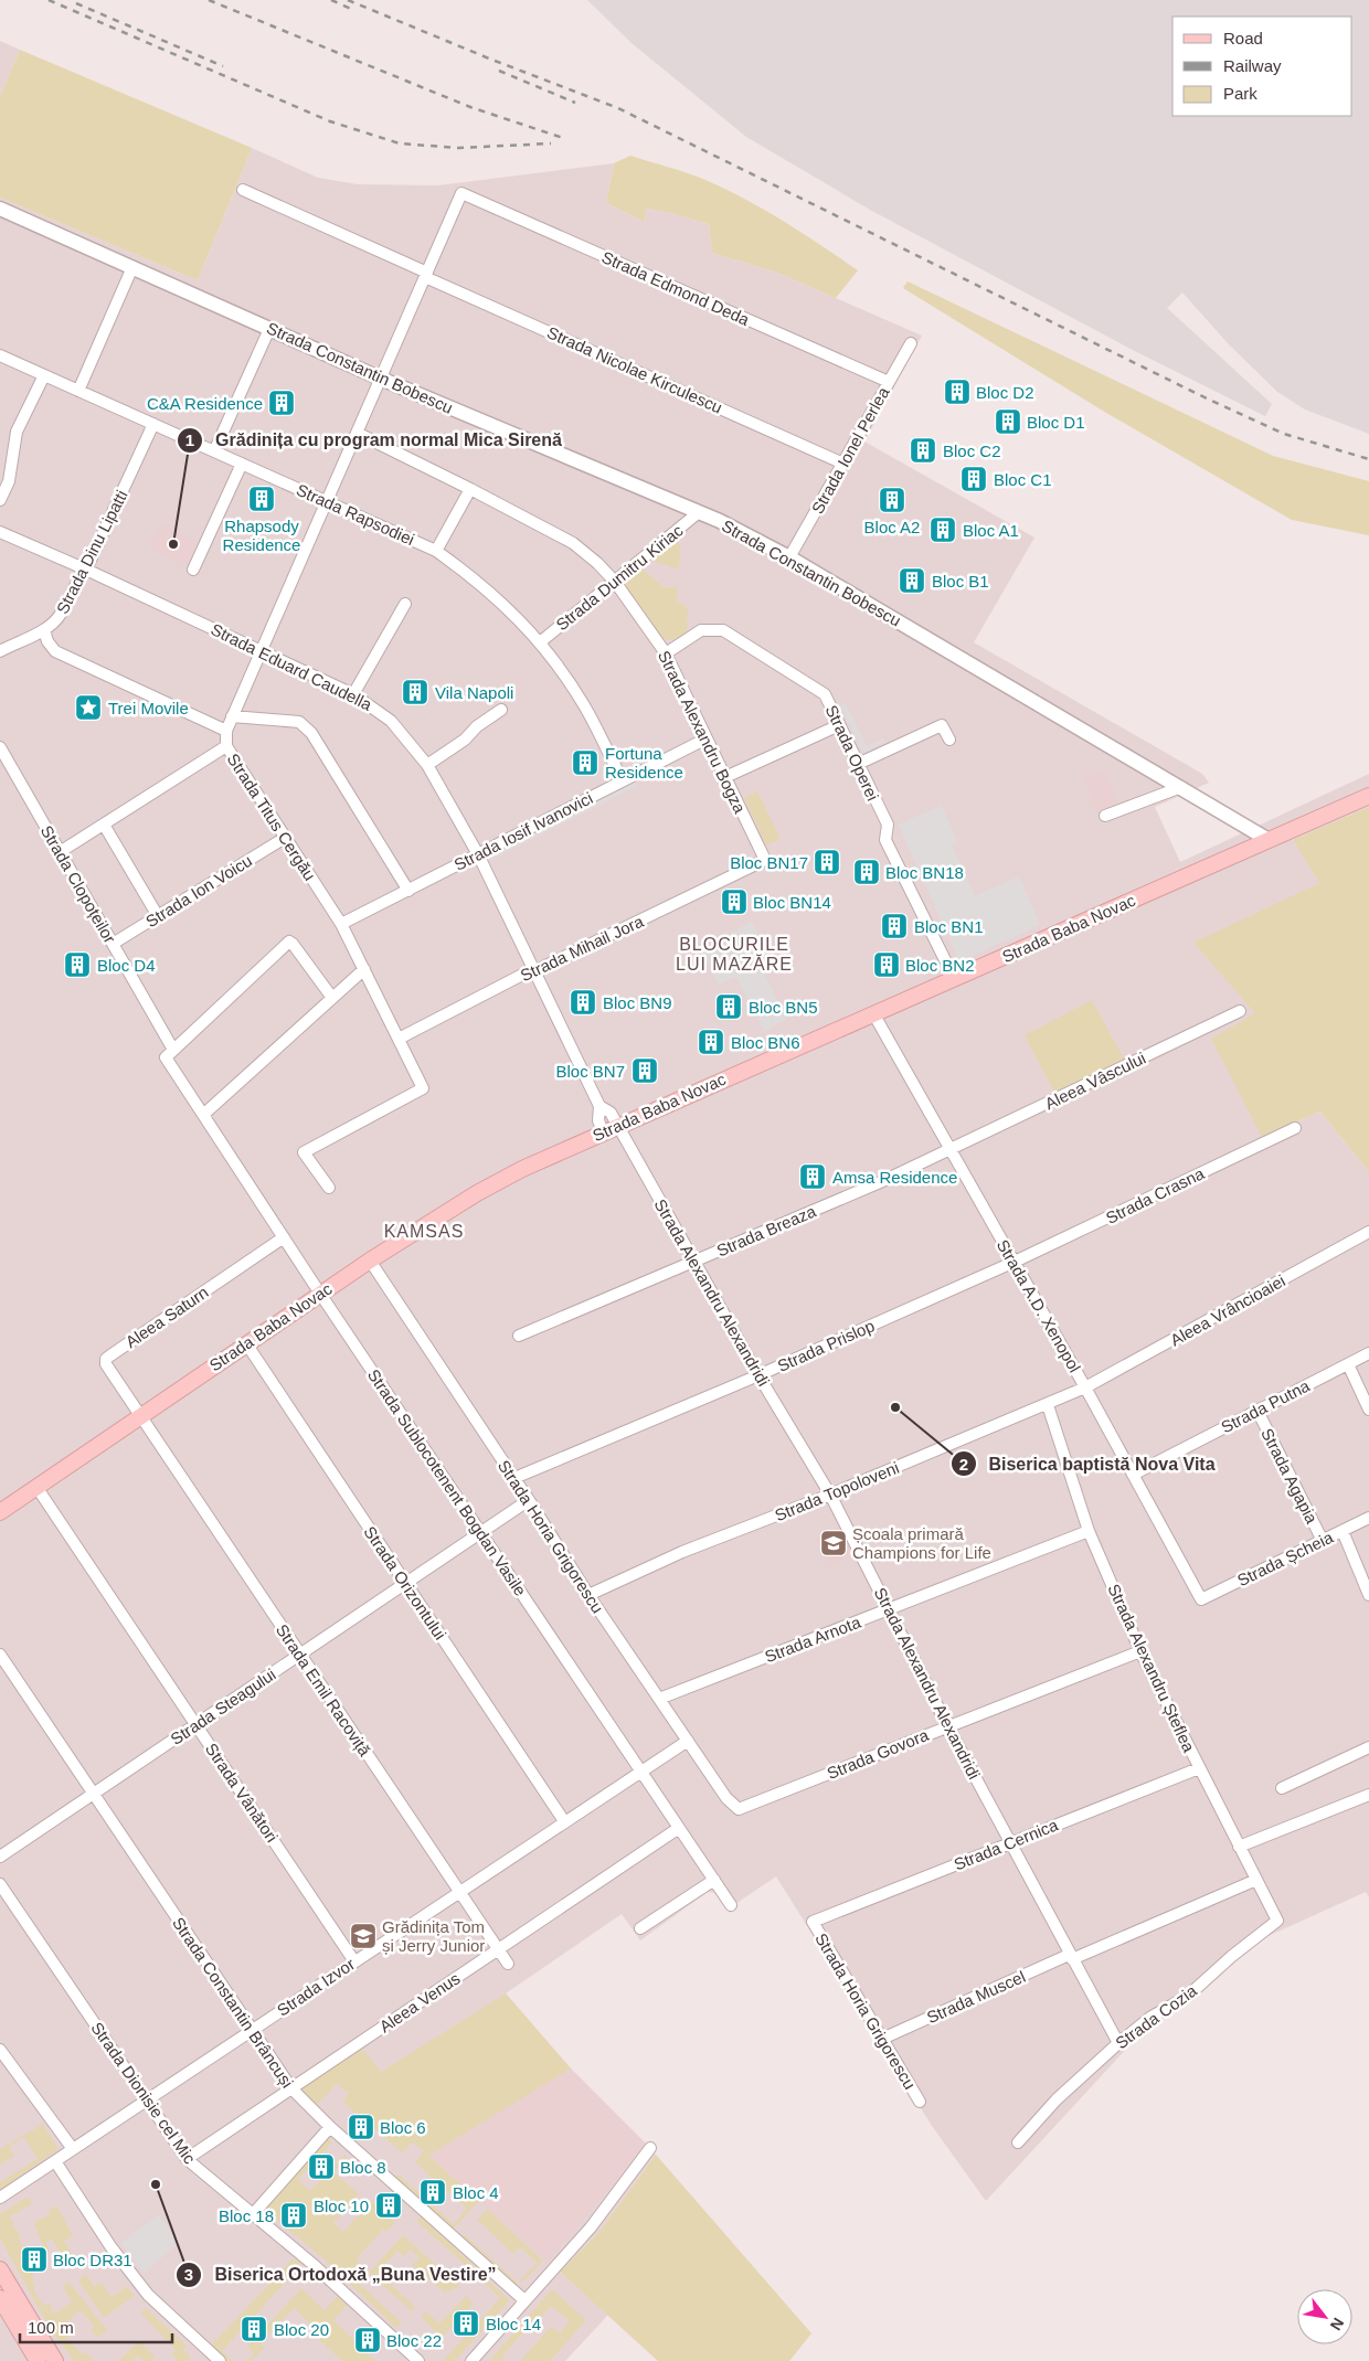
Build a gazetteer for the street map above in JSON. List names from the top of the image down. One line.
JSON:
{"streets":{"main road":["Strada Baba Novac"],"street":["Strada Edmond Deda","Strada Constantin Bobescu","Strada Nicolae Kirculescu","Strada Ionel Perlea","Strada Rapsodiei","Strada Dinu Lipatti","Strada Dumitru Kiriac","Strada Eduard Caudella","Strada Alexandru Bogza","Strada Operei","Strada Titus Cergău","Strada Iosif Ivanovici","Strada Clopoțeilor","Strada Ion Voicu","Strada Mihail Jora","Aleea Vâscului","Strada Crasna","Strada Breaza","Strada Alexandru Alexandridi","Strada A.D. Xenopol","Aleea Vrâncioaiei","Aleea Saturn","Strada Prislop","Strada Putna","Strada Agapia","Strada Sublocotenent Bogdan Vasile","Strada Topoloveni","Strada Horia Grigorescu","Strada Șcheia","Strada Orizontului","Strada Arnota","Strada Alexandru Șteflea","Strada Emil Racoviță","Strada Steagului","Strada Govora","Strada Vânători","Strada Cernica","Strada Izvor","Strada Muscel","Strada Constantin Brâncuși","Aleea Venus","Strada Cozia","Strada Dionisie cel Mic"]},"crossings":[["Strada Edmond Deda","Strada Nicolae Kirculescu"],["Strada Edmond Deda","Strada Ionel Perlea"],["Strada Constantin Bobescu","Strada Ionel Perlea"],["Strada Constantin Bobescu","Strada Dumitru Kiriac"],["Strada Constantin Bobescu","Strada Baba Novac"],["Strada Nicolae Kirculescu","Strada Ionel Perlea"],["Strada Rapsodiei","Strada Dinu Lipatti"],["Strada Rapsodiei","Strada Dumitru Kiriac"],["Strada Rapsodiei","Strada Iosif Ivanovici"],["Strada Dinu Lipatti","Strada Eduard Caudella"],["Strada Dinu Lipatti","Strada Titus Cergău"],["Strada Dumitru Kiriac","Strada Alexandru Bogza"],["Strada Eduard Caudella","Strada Iosif Ivanovici"],["Strada Eduard Caudella","Strada Baba Novac"],["Strada Eduard Caudella","Strada Mihail Jora"],["Strada Eduard Caudella","Strada Alexandru Alexandridi"],["Strada Alexandru Bogza","Strada Operei"],["Strada Alexandru Bogza","Strada Iosif Ivanovici"],["Strada Alexandru Bogza","Strada Mihail Jora"],["Strada Operei","Strada Baba Novac"],["Strada Titus Cergău","Strada Iosif Ivanovici"],["Strada Titus Cergău","Strada Ion Voicu"],["Strada Titus Cergău","Strada Mihail Jora"],["Strada Clopoțeilor","Strada Ion Voicu"],["Strada Clopoțeilor","Strada Sublocotenent Bogdan Vasile"],["Strada Baba Novac","Strada Alexandru Alexandridi"],["Strada Baba Novac","Strada A.D. Xenopol"],["Strada Baba Novac","Aleea Saturn"],["Strada Baba Novac","Strada Sublocotenent Bogdan Vasile"],["Strada Baba Novac","Strada Horia Grigorescu"],["Strada Baba Novac","Strada Orizontului"],["Strada Baba Novac","Strada Emil Racoviță"],["Strada Baba Novac","Strada Vânători"],["Aleea Vâscului","Strada Breaza"],["Aleea Vâscului","Strada A.D. Xenopol"],["Strada Crasna","Strada A.D. Xenopol"],["Strada Crasna","Strada Prislop"],["Strada Breaza","Strada Alexandru Alexandridi"],["Strada Breaza","Strada A.D. Xenopol"],["Strada Alexandru Alexandridi","Strada Prislop"],["Strada Alexandru Alexandridi","Strada Topoloveni"],["Strada Alexandru Alexandridi","Strada Arnota"],["Strada Alexandru Alexandridi","Strada Govora"],["Strada Alexandru Alexandridi","Strada Cernica"],["Strada Alexandru Alexandridi","Strada Muscel"],["Strada Alexandru Alexandridi","Strada Cozia"],["Strada A.D. Xenopol","Aleea Vrâncioaiei"],["Strada A.D. Xenopol","Strada Prislop"],["Strada A.D. Xenopol","Strada Putna"],["Strada A.D. Xenopol","Strada Topoloveni"],["Strada A.D. Xenopol","Strada Șcheia"],["Aleea Vrâncioaiei","Strada Topoloveni"],["Aleea Saturn","Strada Sublocotenent Bogdan Vasile"],["Aleea Saturn","Strada Emil Racoviță"],["Strada Prislop","Strada Horia Grigorescu"],["Strada Putna","Strada Agapia"],["Strada Agapia","Strada Șcheia"],["Strada Sublocotenent Bogdan Vasile","Strada Steagului"],["Strada Sublocotenent Bogdan Vasile","Strada Izvor"],["Strada Sublocotenent Bogdan Vasile","Aleea Venus"],["Strada Topoloveni","Strada Horia Grigorescu"],["Strada Topoloveni","Strada Alexandru Șteflea"],["Strada Horia Grigorescu","Strada Arnota"],["Strada Horia Grigorescu","Strada Steagului"],["Strada Horia Grigorescu","Strada Govora"],["Strada Horia Grigorescu","Strada Cernica"],["Strada Horia Grigorescu","Strada Izvor"],["Strada Horia Grigorescu","Strada Muscel"],["Strada Orizontului","Strada Steagului"],["Strada Orizontului","Strada Izvor"],["Strada Arnota","Strada Alexandru Șteflea"],["Strada Alexandru Șteflea","Strada Govora"],["Strada Alexandru Șteflea","Strada Cernica"],["Strada Alexandru Șteflea","Strada Muscel"],["Strada Alexandru Șteflea","Strada Cozia"],["Strada Emil Racoviță","Strada Steagului"],["Strada Emil Racoviță","Strada Izvor"],["Strada Emil Racoviță","Aleea Venus"],["Strada Steagului","Strada Vânători"],["Strada Steagului","Strada Constantin Brâncuși"],["Strada Vânători","Strada Izvor"],["Strada Izvor","Strada Constantin Brâncuși"],["Strada Izvor","Strada Dionisie cel Mic"],["Strada Constantin Brâncuși","Aleea Venus"],["Aleea Venus","Strada Dionisie cel Mic"]],"districts":["BLOCURILE LUI MAZĂRE","KAMSAS"],"places":{"building":["Bloc D2","C&A Residence","Bloc D1","Bloc C2","Bloc C1","Rhapsody Residence","Bloc A2","Bloc A1","Bloc B1","Vila Napoli","Fortuna Residence","Bloc BN17","Bloc BN18","Bloc BN14","Bloc BN1","Bloc D4","Bloc BN2","Bloc BN9","Bloc BN5","Bloc BN6","Bloc BN7","Amsa Residence","Bloc 6","Bloc 8","Bloc 4","Bloc 10","Bloc 18","Bloc DR31","Bloc 14","Bloc 20","Bloc 22"],"other":["Grădinița cu program normal Mica Sirenă","Biserica baptistă Nova Vita","Biserica Ortodoxă „Buna Vestire”"],"place":["Trei Movile"],"school or university":["Școala primară Champions for Life","Grădinița Tom și Jerry Junior"]},"legend":["Road","Railway","Park"],"scale_bar":"100 m","north":"bottom right"}
